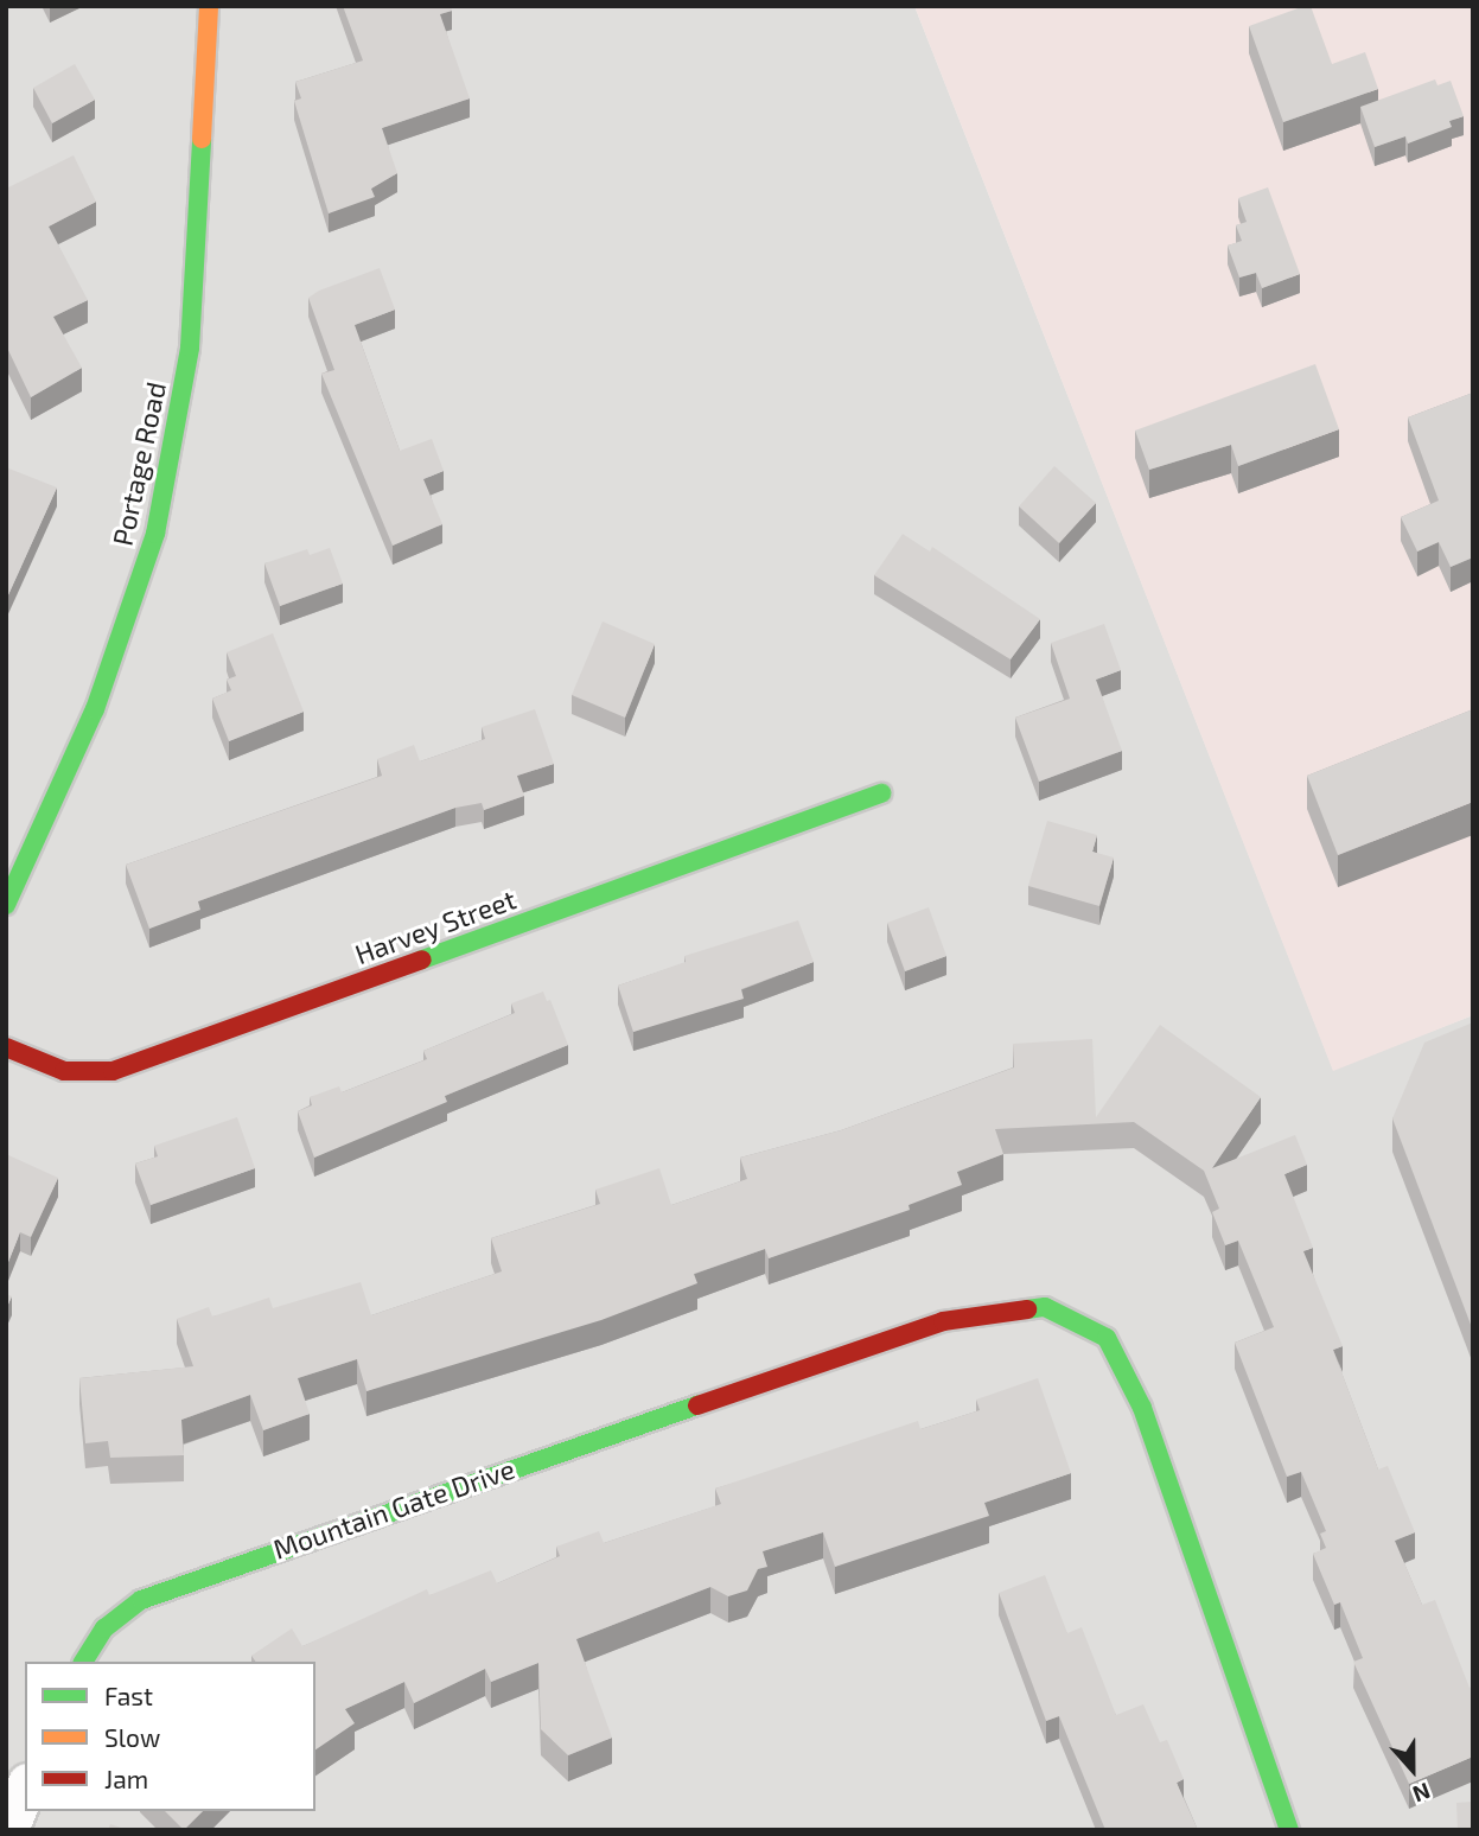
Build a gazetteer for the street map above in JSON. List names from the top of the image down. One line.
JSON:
{"streets":{"street":["Portage Road","Harvey Street","Mountain Gate Drive"]},"legend":["Fast","Slow","Jam"],"north":"bottom"}
